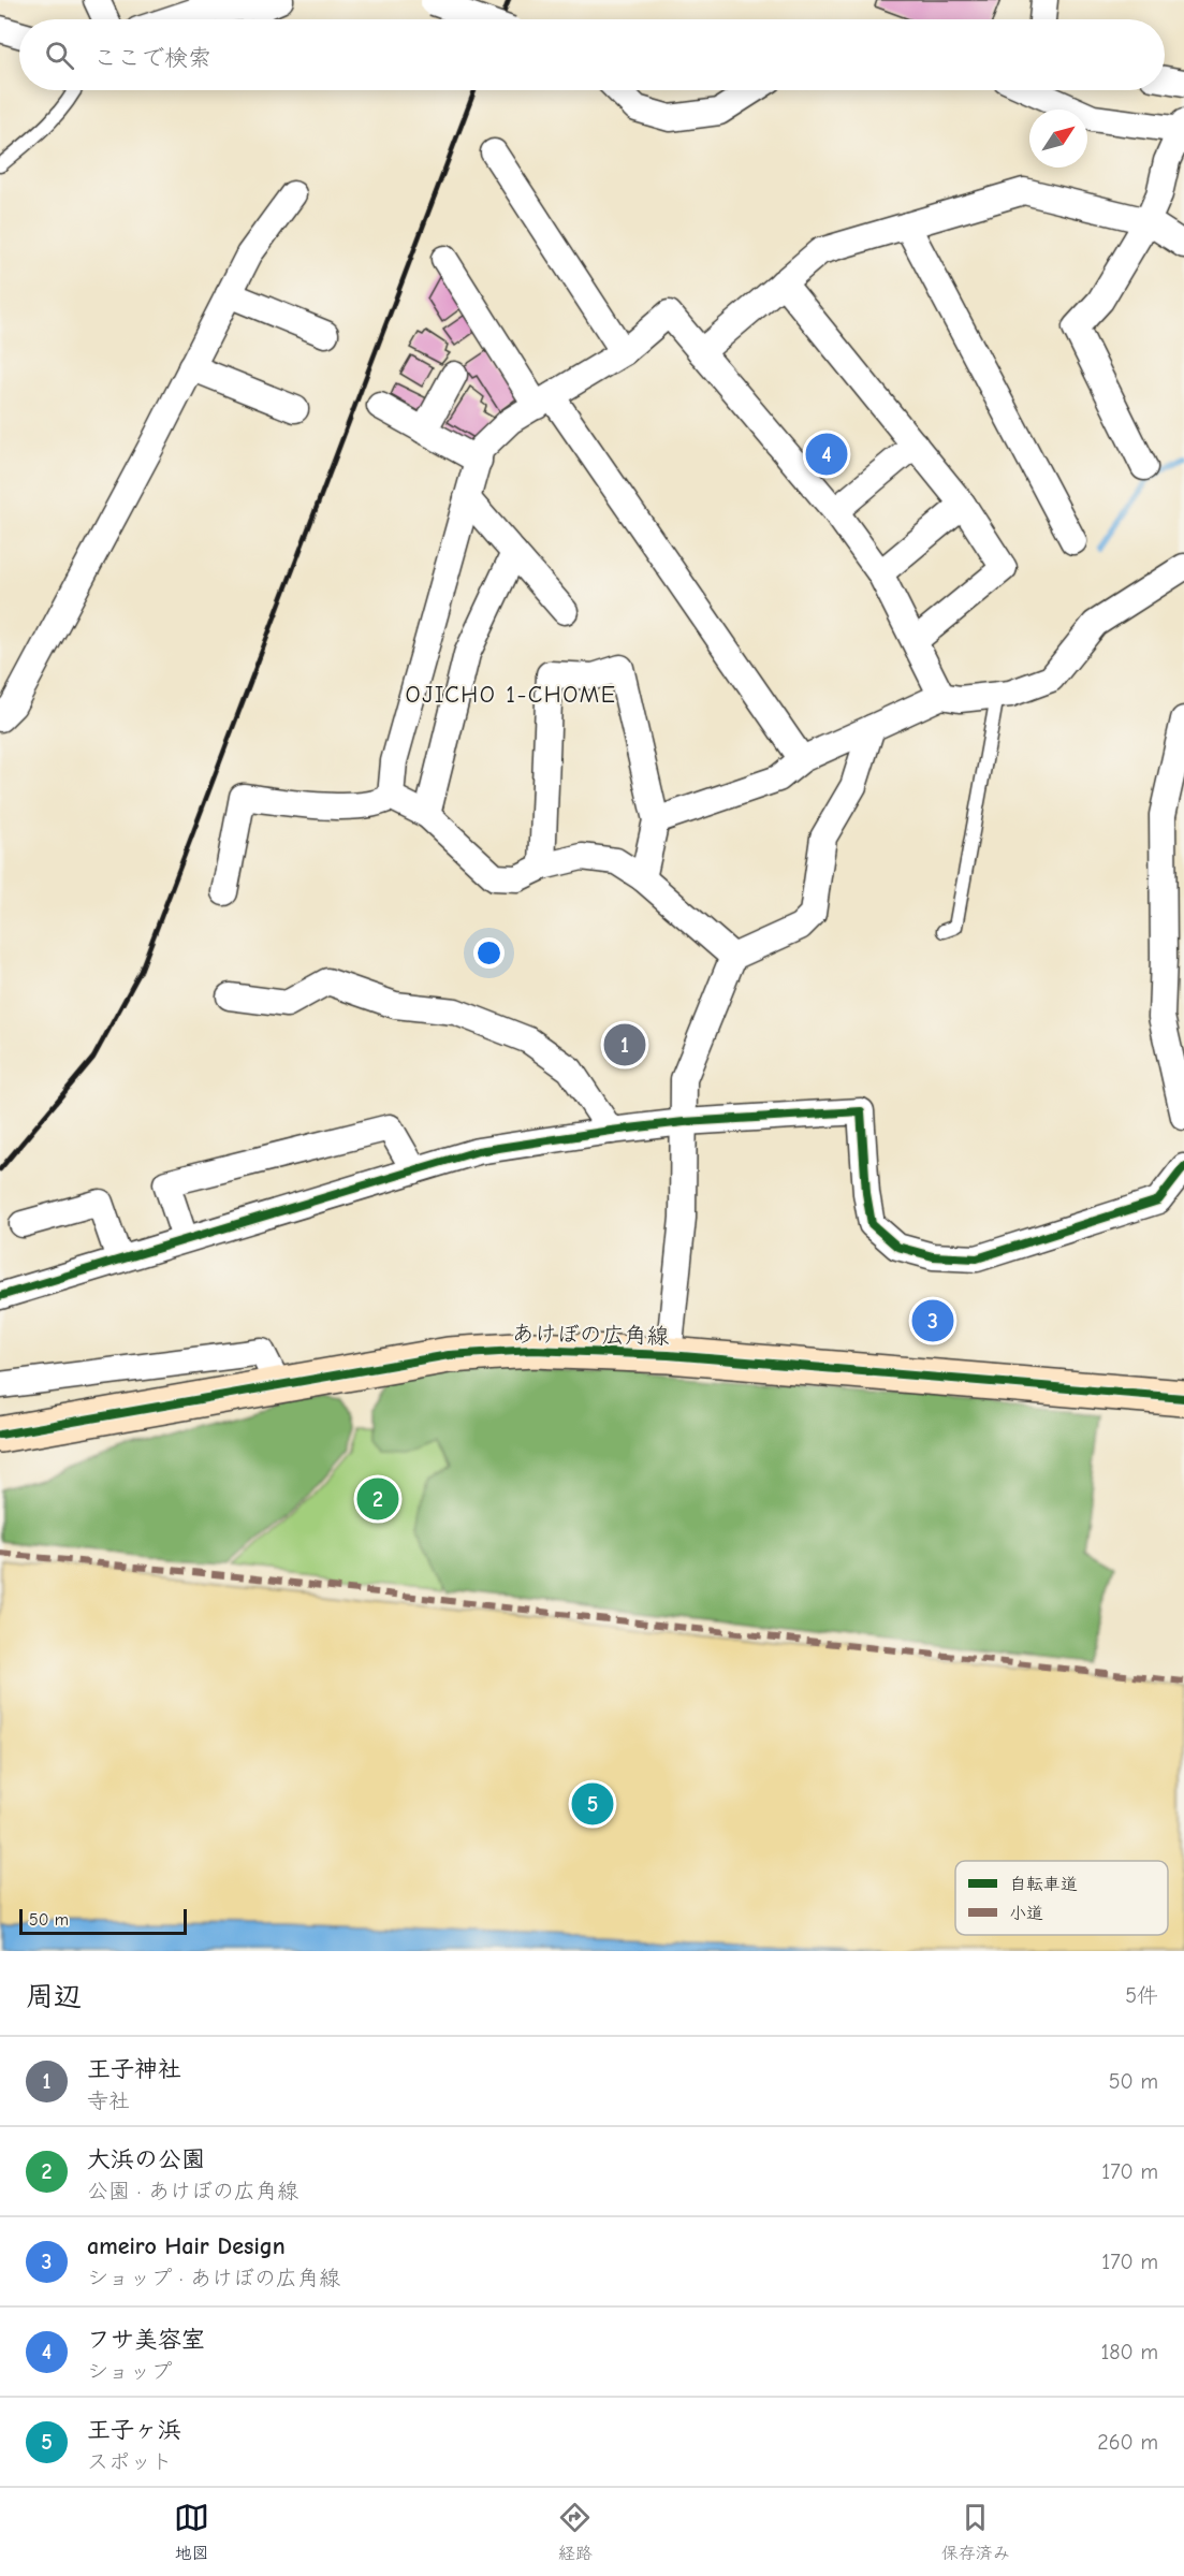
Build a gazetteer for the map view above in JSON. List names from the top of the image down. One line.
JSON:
{"streets":{"main road":["あけぼの広角線"]},"districts":["OJICHO 1-CHOME"],"legend":["自転車道","小道"],"scale_bar":"50 m","north":"top right","page":{"search":"ここで検索","pins":["4","1","3","2","5"],"scale":"50 m","heading":["周辺","5件"],"list":[{"mark":"1","name":"王子神社","note":"寺社","value":"50 m"},{"mark":"2","name":"大浜の公園","note":"公園 · あけぼの広角線","value":"170 m"},{"mark":"3","name":"ameiro Hair Design","note":"ショップ · あけぼの広角線","value":"170 m"},{"mark":"4","name":"フサ美容室","note":"ショップ","value":"180 m"},{"mark":"5","name":"王子ヶ浜","note":"スポット","value":"260 m"}],"nav":["地図","経路","保存済み"]}}
